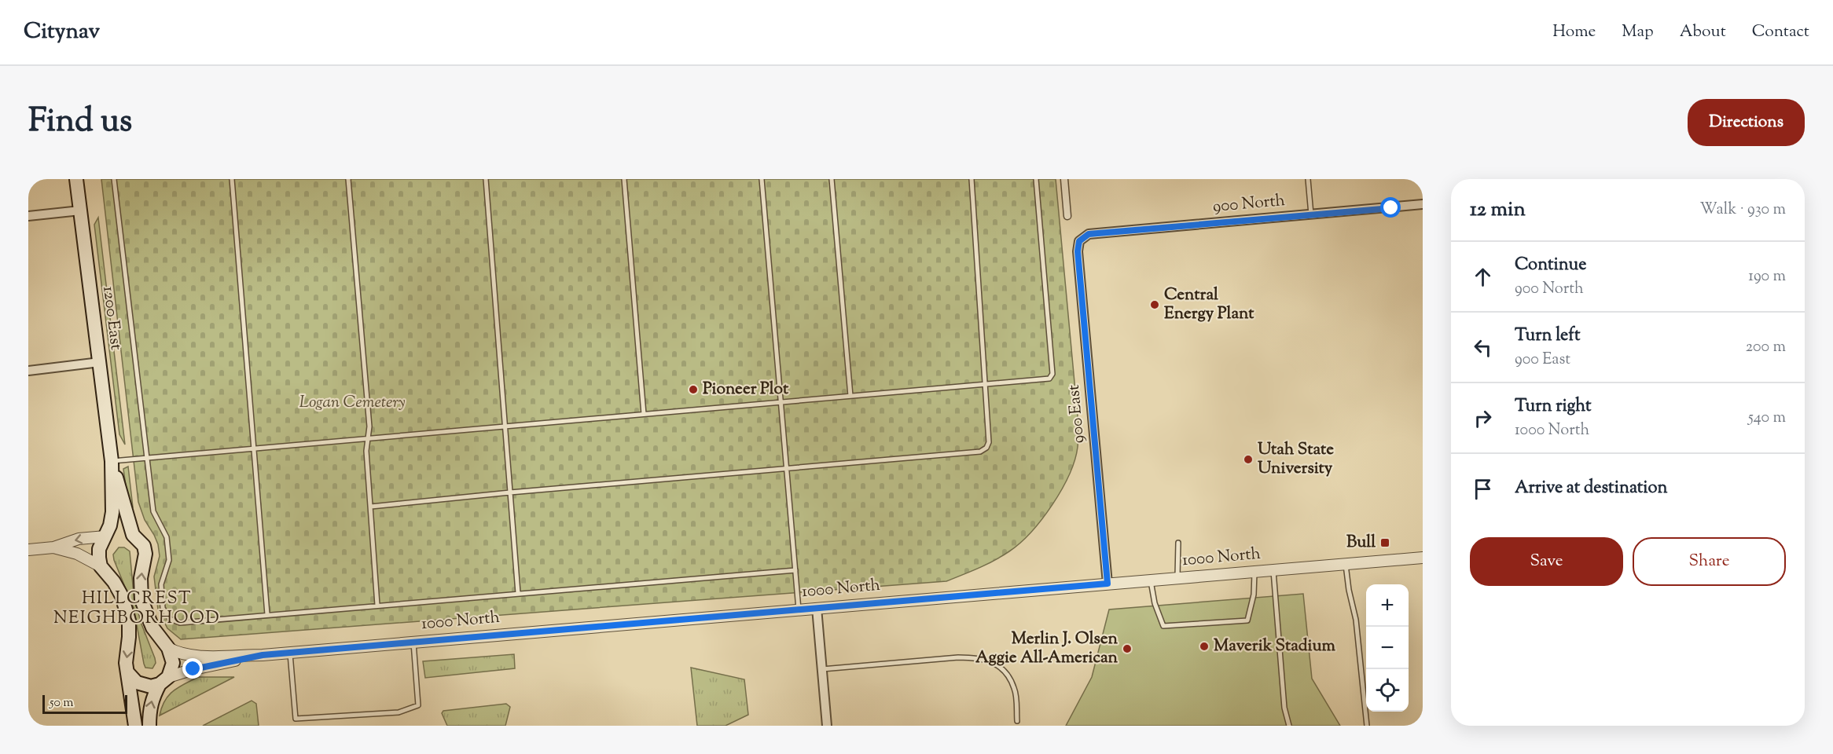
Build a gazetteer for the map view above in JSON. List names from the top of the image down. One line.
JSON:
{"streets":{"main road":["1200 East"],"street":["900 North","900 East","1000 North"]},"crossings":[["900 North","900 East"],["1200 East","1000 North"],["900 East","1000 North"]],"districts":["HILLCREST NEIGHBORHOOD"],"parks":["Logan Cemetery"],"places":{"other":["Central Energy Plant","Pioneer Plot","Utah State University","Maverik Stadium","Merlin J. Olsen Aggie All-American"],"transit":["Bull"]},"scale_bar":"50 m","page":{"header":"Citynav","nav":["Home","Map","About","Contact"],"title":"Find us","buttons":["Directions",["Save","Share"]],"heading":["12 min","Walk · 930 m"],"list":[["Continue","900 North","190 m"],["Turn left","900 East","200 m"],["Turn right","1000 North","540 m"],"Arrive at destination"],"map_buttons":["+","−"],"scale":"50 m"}}
